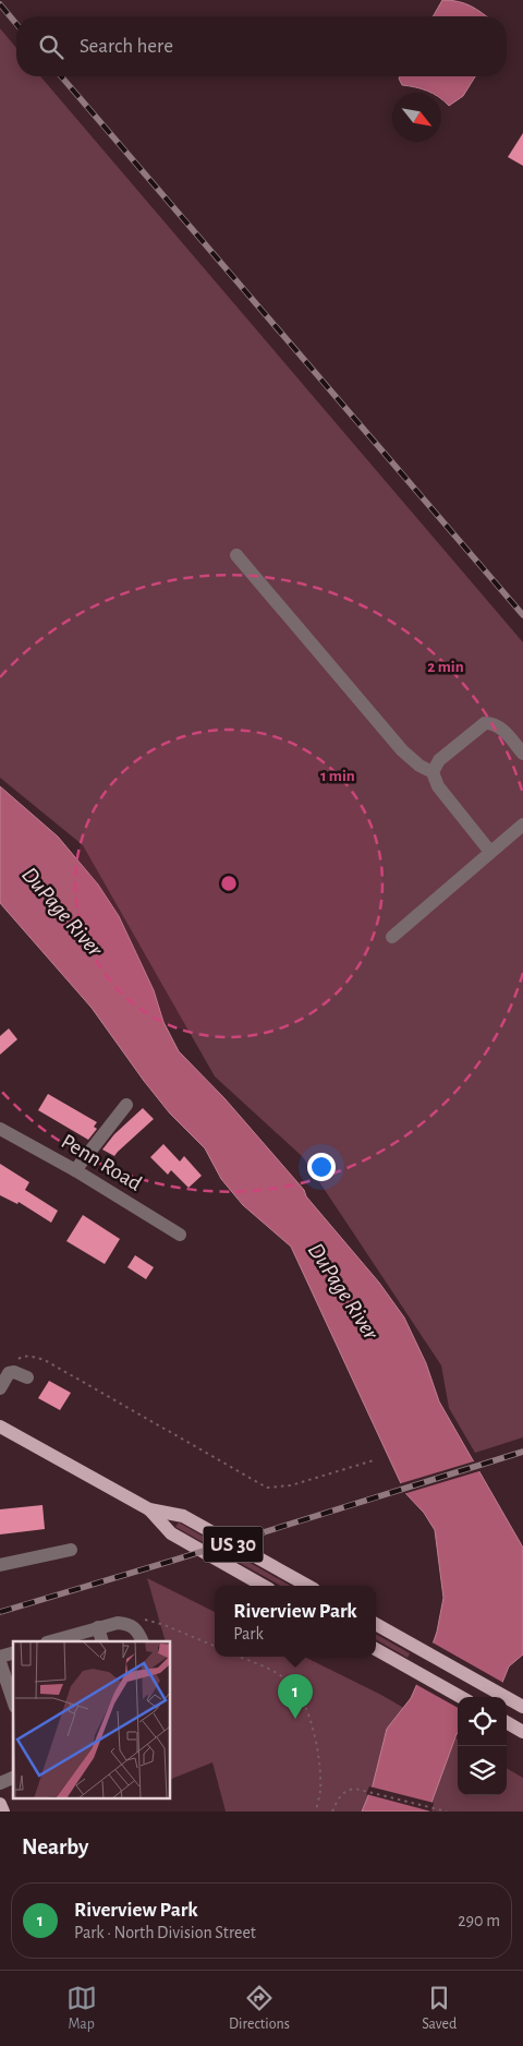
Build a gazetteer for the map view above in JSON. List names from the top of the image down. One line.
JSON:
{"streets":{"main road":["US 30"],"street":["Penn Road"]},"water":["DuPage River"],"north":"bottom right","page":{"search":"Search here","popup":["Riverview Park","Park"],"pins":"1","heading":"Nearby","list":[{"mark":"1","name":"Riverview Park","note":"Park · North Division Street","value":"290 m"}],"nav":["Map","Directions","Saved"]},"rings":["2 min","1 min"]}
